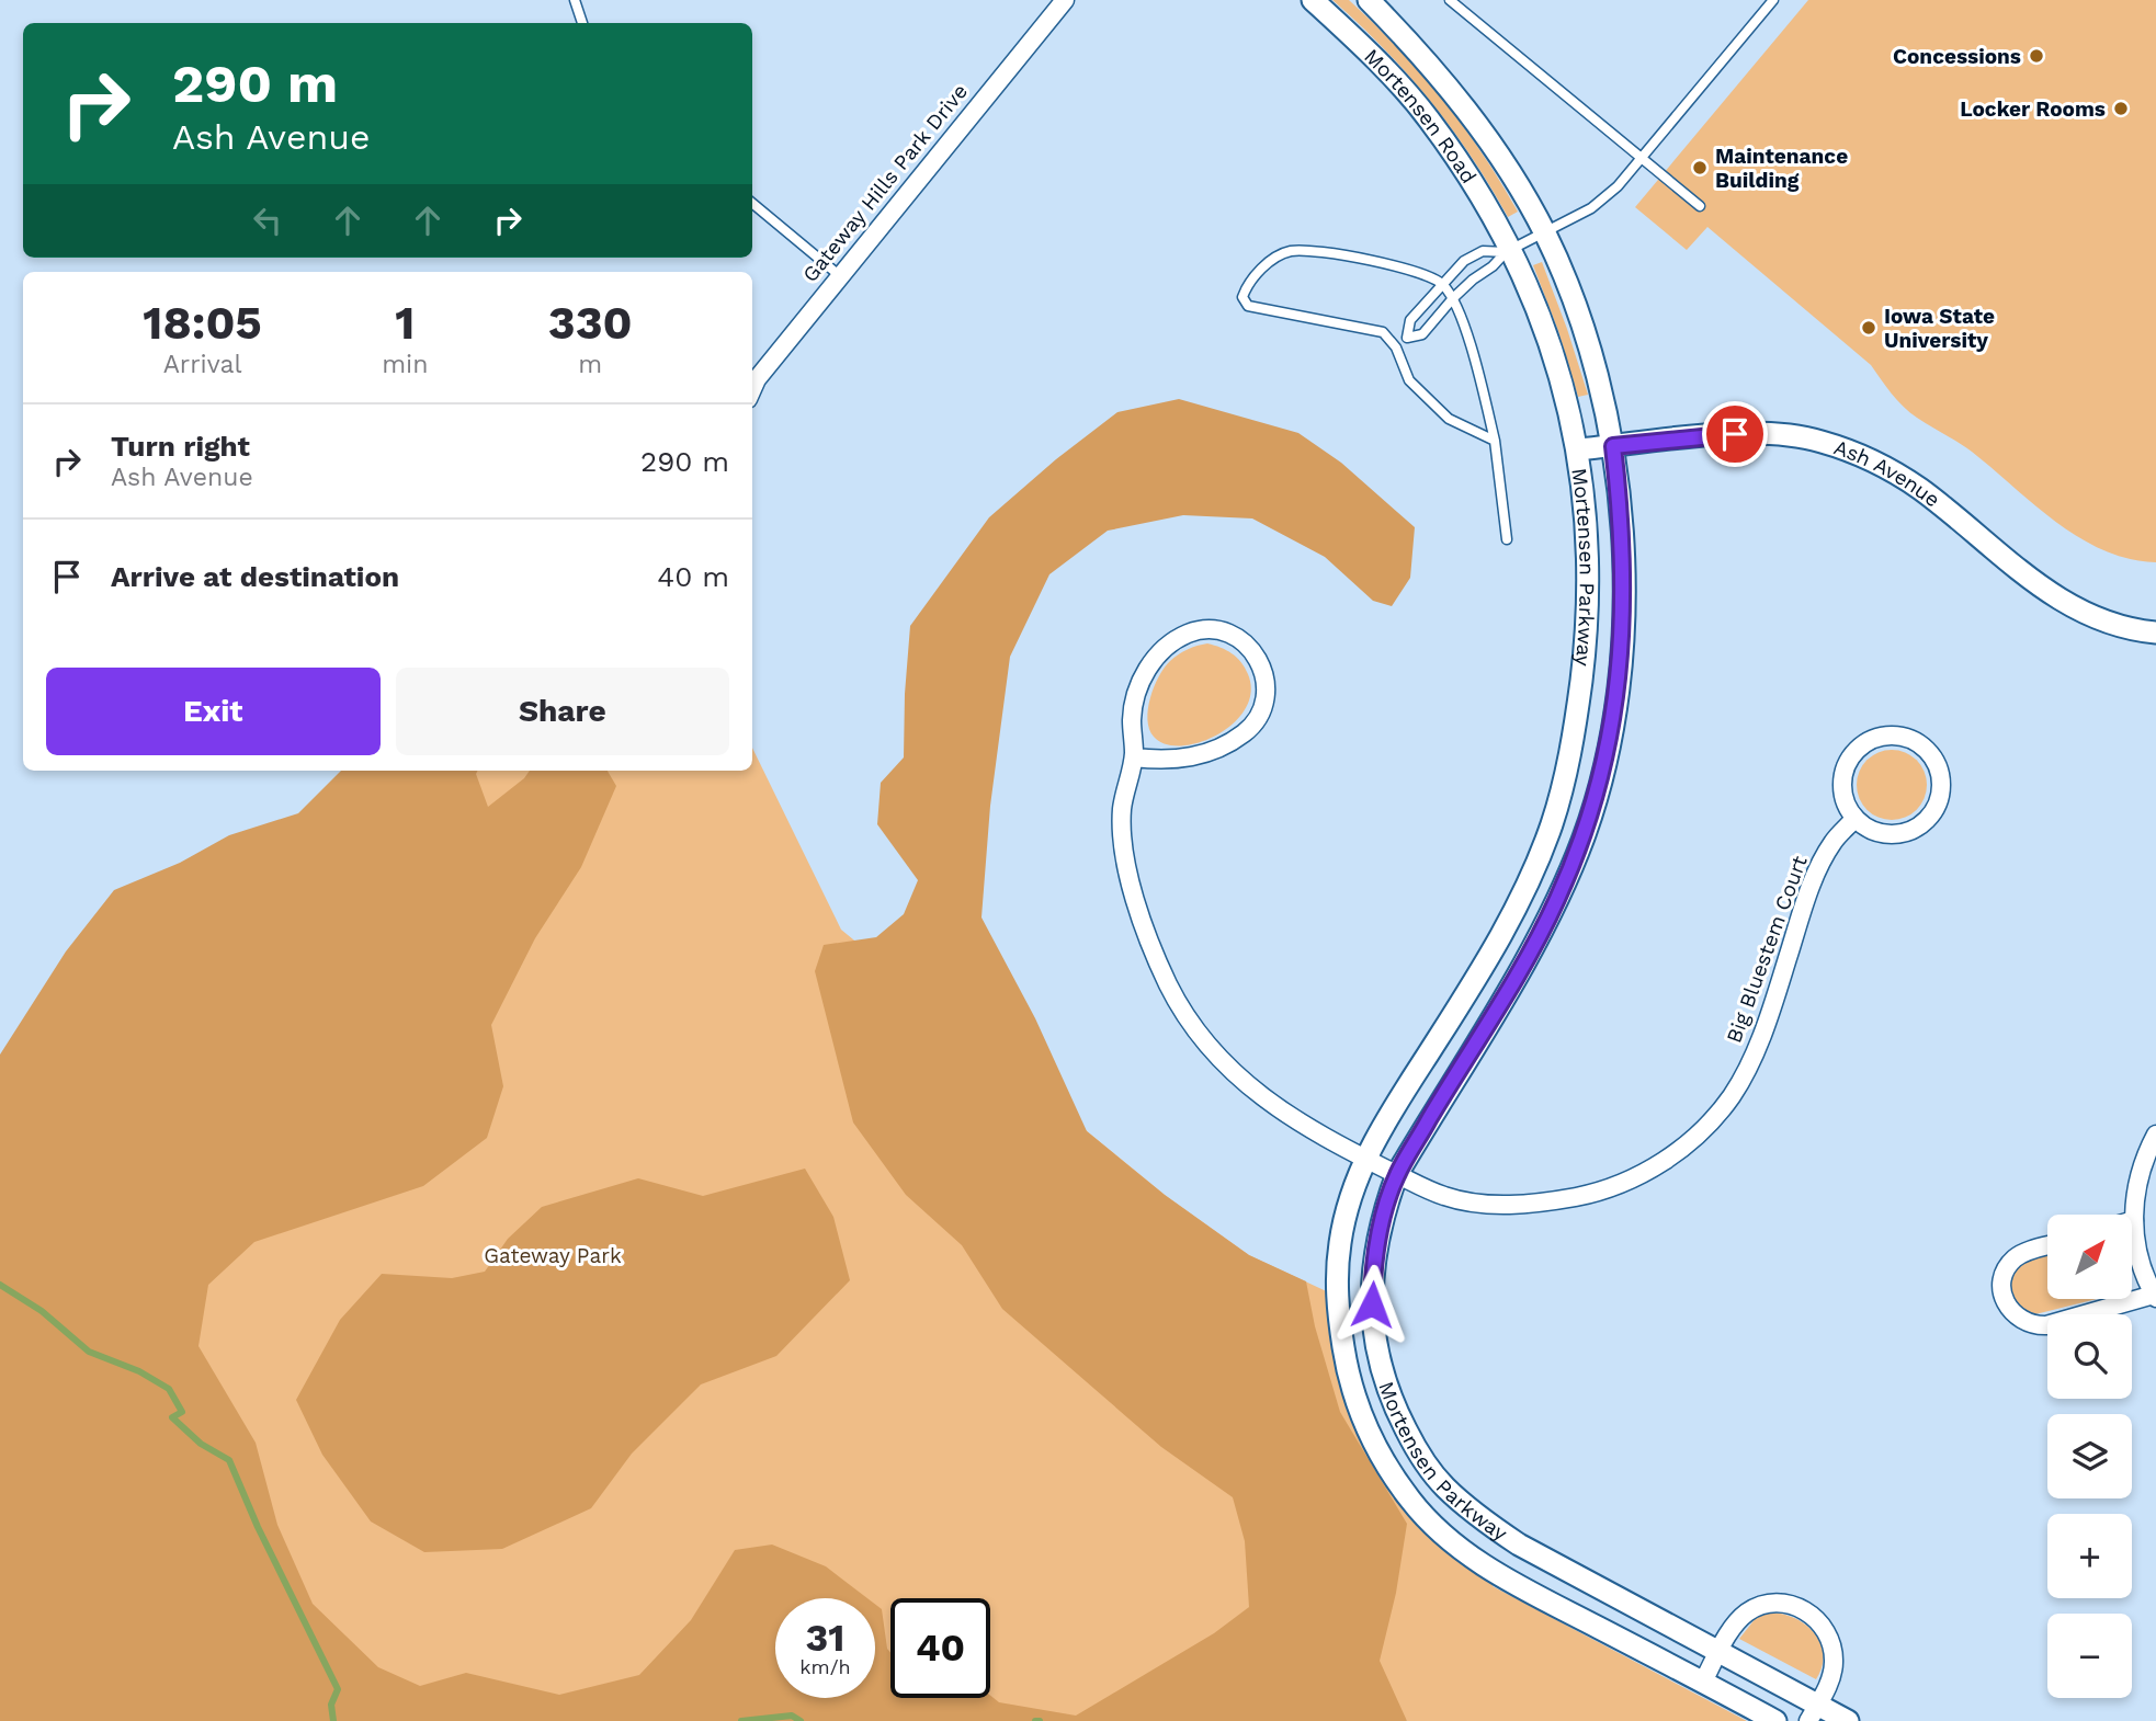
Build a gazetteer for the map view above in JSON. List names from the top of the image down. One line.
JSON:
{"streets":{"street":["Mortensen Road","Gateway Hills Park Drive","Ash Avenue","Mortensen Parkway","Big Bluestem Court"]},"crossings":[["Mortensen Road","Mortensen Parkway"],["Ash Avenue","Mortensen Parkway"],["Mortensen Parkway","Big Bluestem Court"]],"parks":["Gateway Park"],"places":["Concessions","Locker Rooms","Maintenance Building","Iowa State University"],"north":"top right","page":{"turn":["290 m","Ash Avenue"],"eta":["18:05","Arrival","1","min","330","m"],"list":[{"name":"Turn right","note":"Ash Avenue","value":"290 m"},{"name":"Arrive at destination","value":"40 m"}],"buttons":["Exit","Share"],"map_buttons":["+","−"],"speed":"31 km/h","limit":"40"}}
